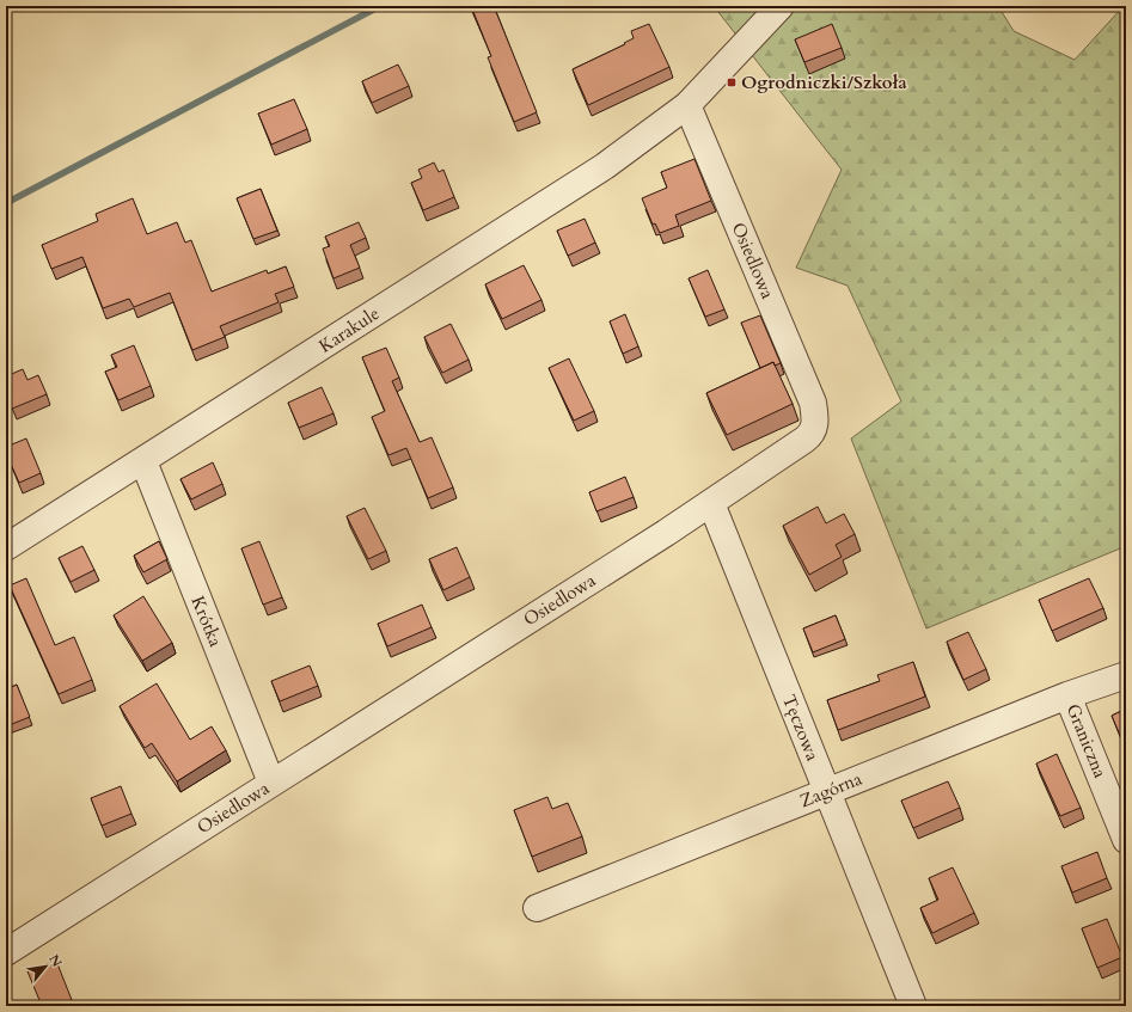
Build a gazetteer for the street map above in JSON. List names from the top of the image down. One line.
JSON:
{"streets":{"street":["Osiedlowa","Karakule","Krótka","Tęczowa","Graniczna","Zagórna"]},"crossings":[["Osiedlowa","Karakule"],["Osiedlowa","Krótka"],["Osiedlowa","Tęczowa"],["Karakule","Krótka"],["Tęczowa","Zagórna"],["Graniczna","Zagórna"]],"places":{"transit":["Ogrodniczki/Szkoła"]},"north":"top right"}
